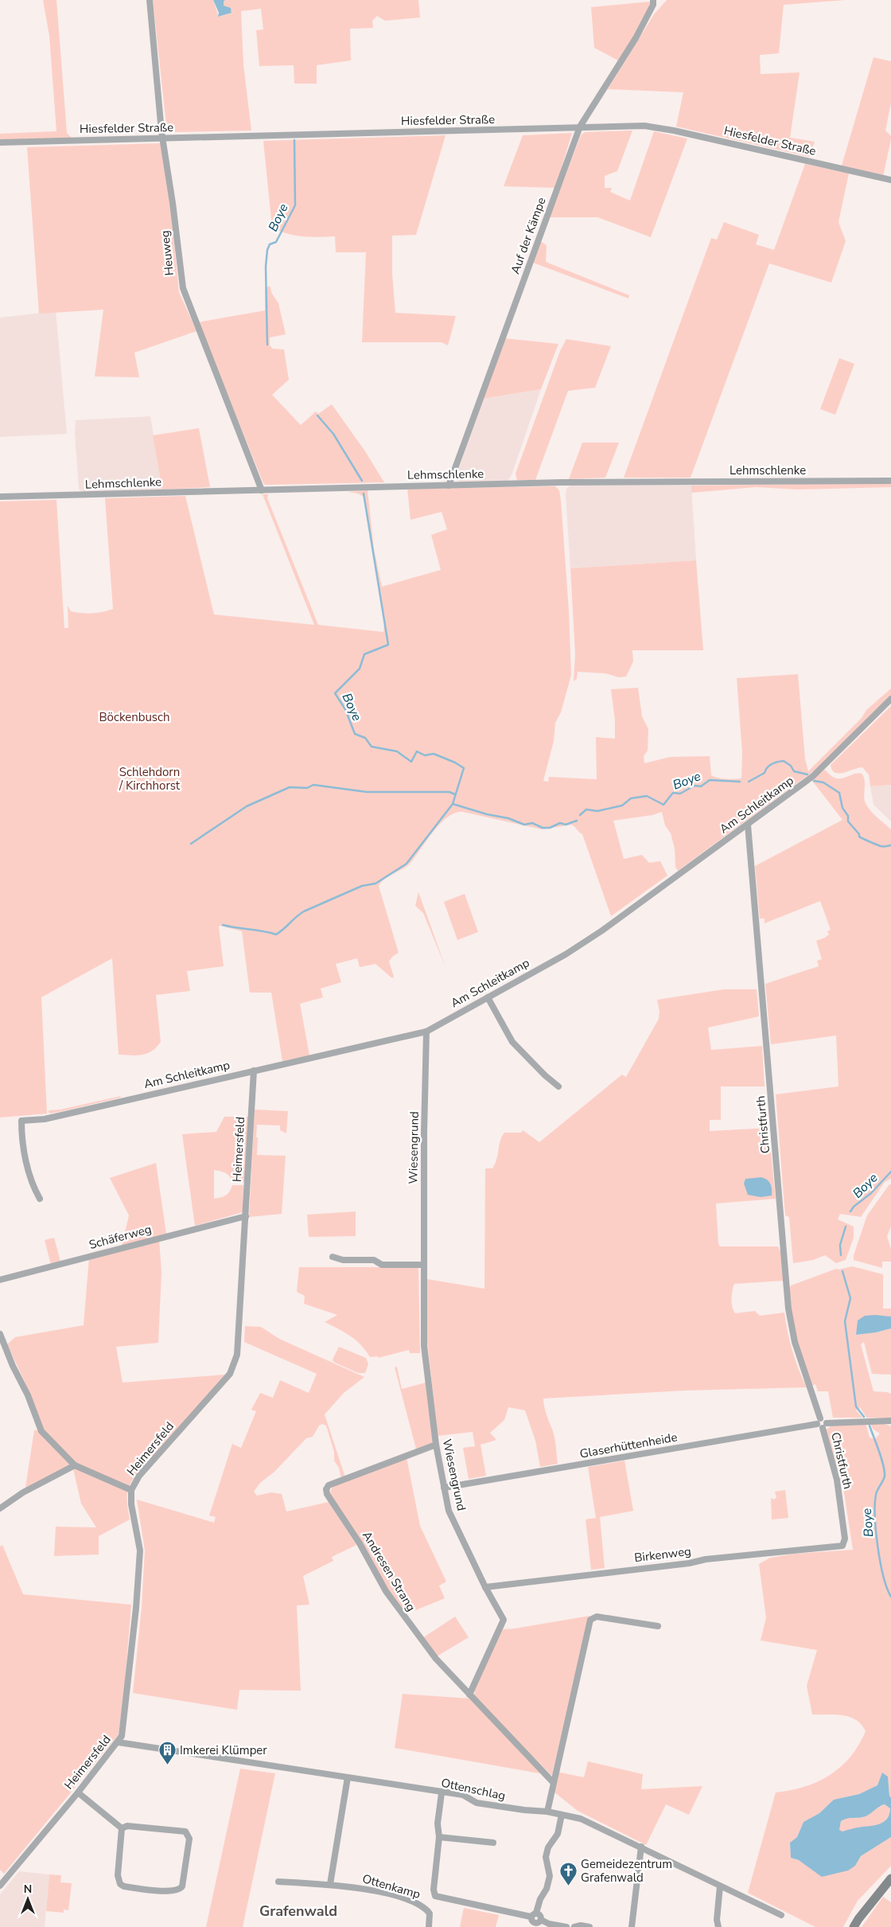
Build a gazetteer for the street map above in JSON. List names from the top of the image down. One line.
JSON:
{"streets":{"street":["Hiesfelder Straße","Auf der Kämpe","Heuweg","Lehmschlenke","Am Schleitkamp","Christfurth","Wiesengrund","Heimersfeld","Schäferweg","Glaserhüttenheide","Birkenweg","Andresen Strang","Ottenschlag","Ottenkamp"]},"crossings":[["Hiesfelder Straße","Auf der Kämpe"],["Hiesfelder Straße","Heuweg"],["Auf der Kämpe","Lehmschlenke"],["Heuweg","Lehmschlenke"],["Am Schleitkamp","Christfurth"],["Am Schleitkamp","Wiesengrund"],["Am Schleitkamp","Heimersfeld"],["Christfurth","Glaserhüttenheide"],["Christfurth","Birkenweg"],["Wiesengrund","Glaserhüttenheide"],["Wiesengrund","Birkenweg"],["Wiesengrund","Andresen Strang"],["Heimersfeld","Schäferweg"],["Heimersfeld","Ottenschlag"]],"districts":["Grafenwald"],"water":["Boye"],"parks":["Böckenbusch","Schlehdorn / Kirchhorst"],"places":{"building":["Imkerei Klümper"],"church":["Gemeidezentrum Grafenwald"]},"north":"top"}
